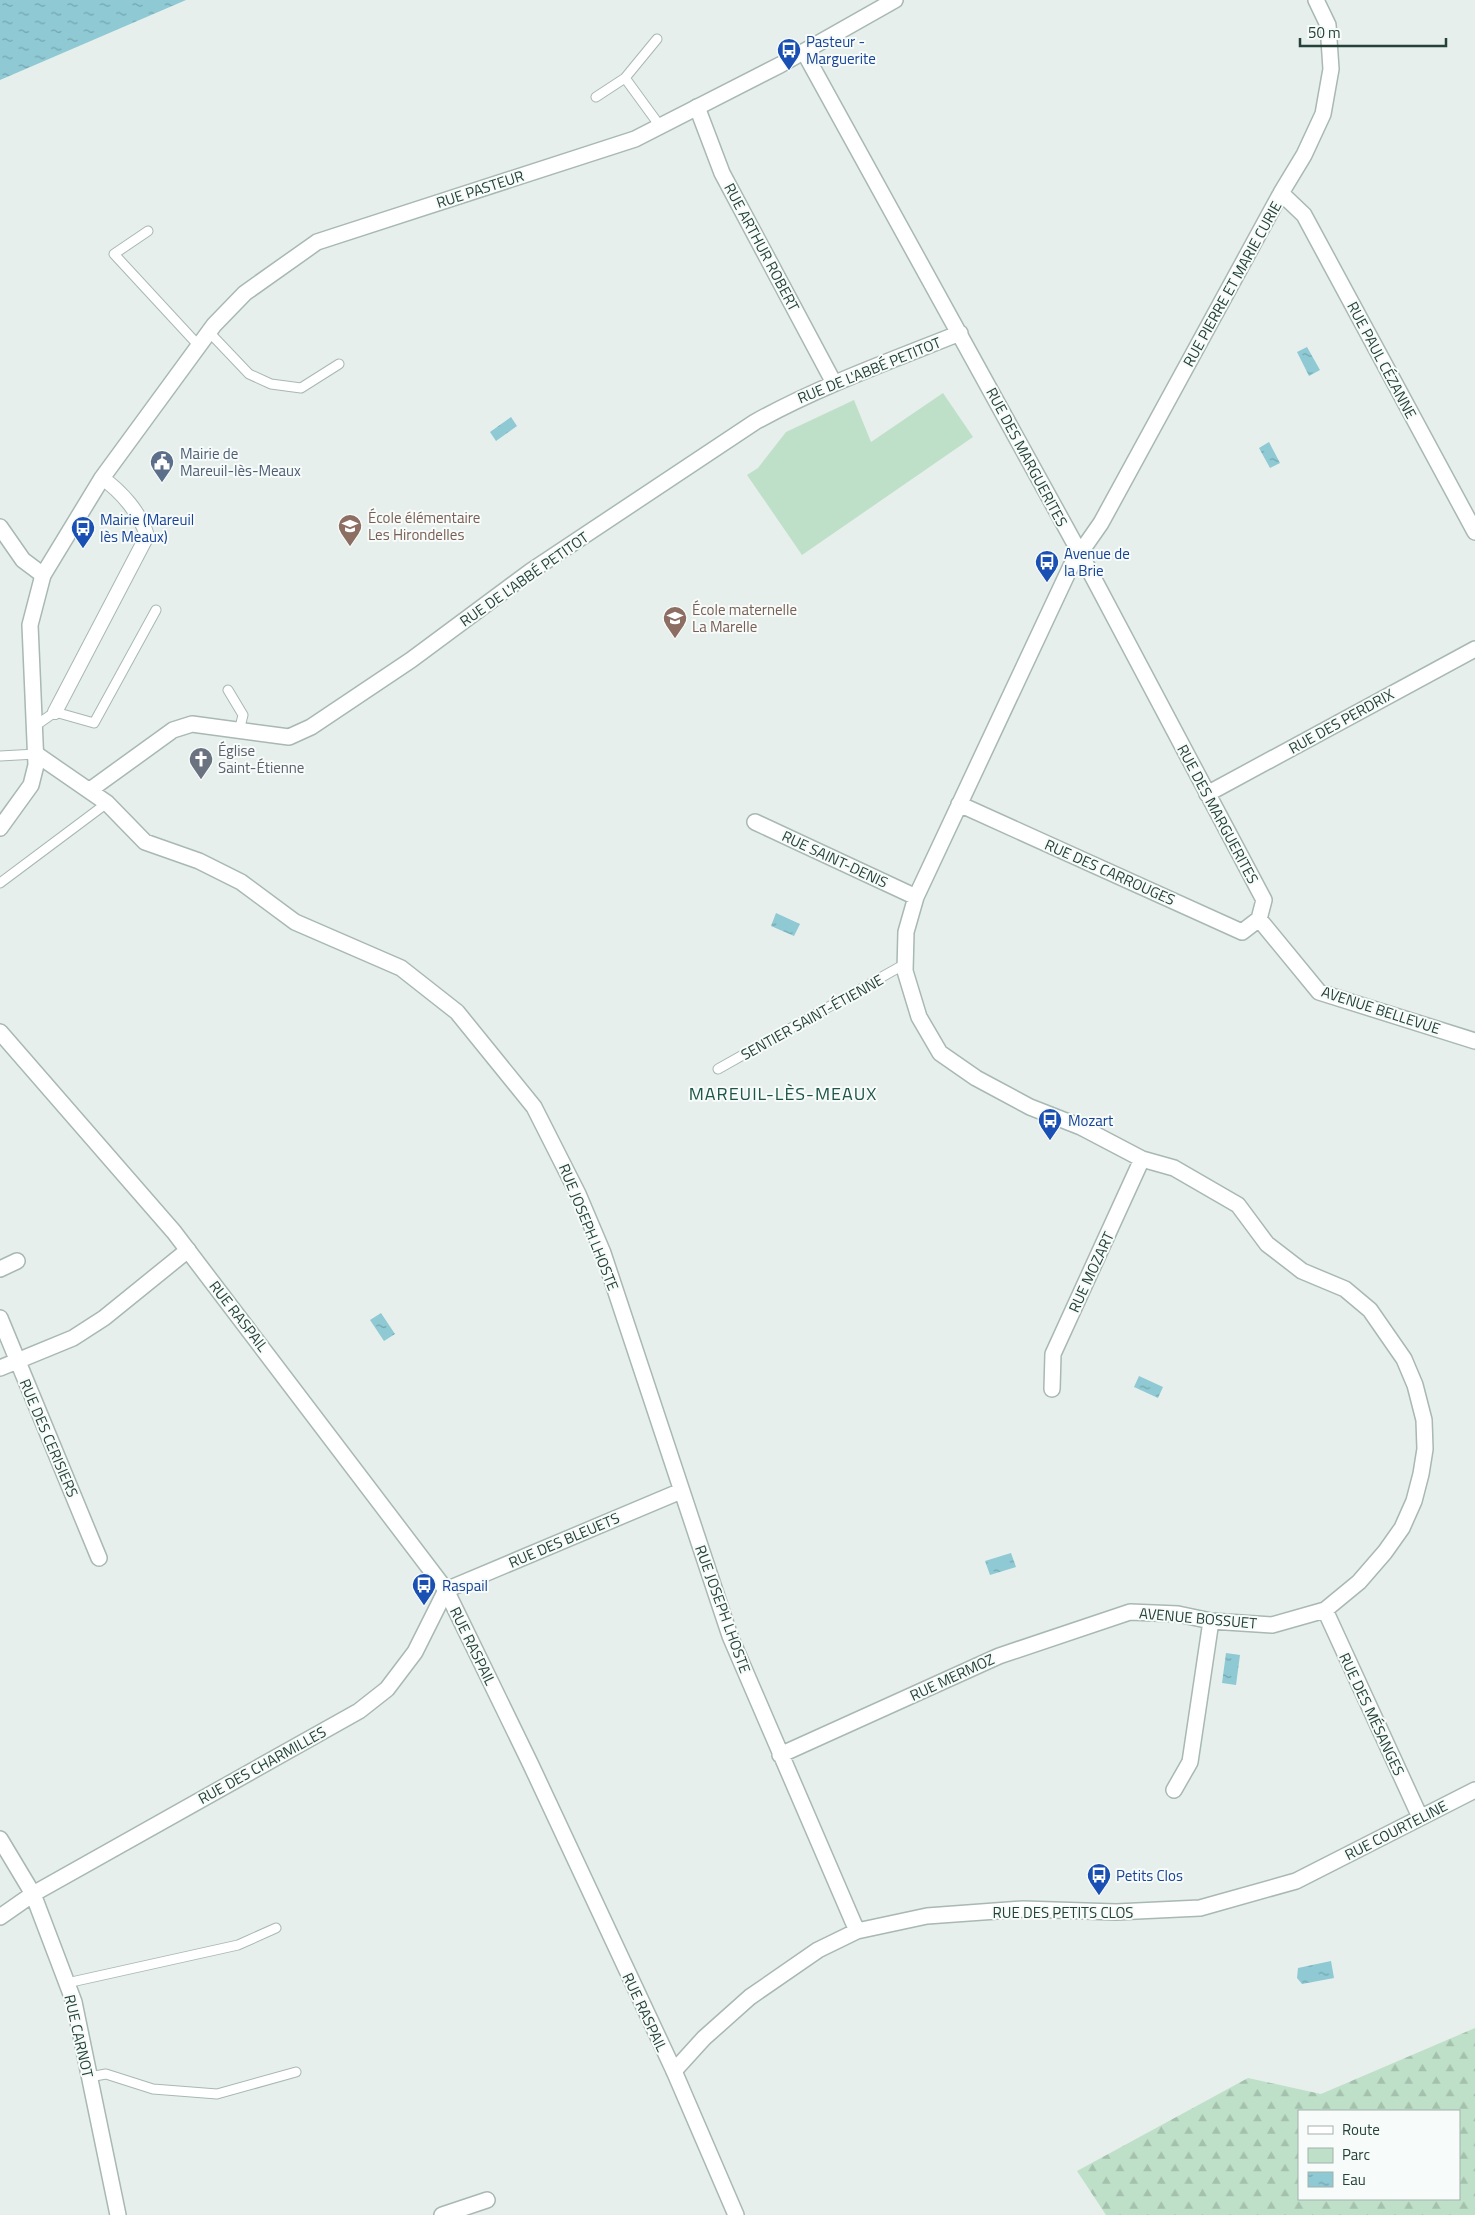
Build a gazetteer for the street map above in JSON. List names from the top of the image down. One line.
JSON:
{"streets":{"street":["RUE PASTEUR","RUE ARTHUR ROBERT","RUE PIERRE ET MARIE CURIE","RUE PAUL CÉZANNE","RUE DE L'ABBÉ PETITOT","RUE DES MARGUERITES","RUE DES PERDRIX","RUE SAINT-DENIS","RUE DES CARROUGES","AVENUE BELLEVUE","RUE JOSEPH LHOSTE","RUE MOZART","RUE RASPAIL","RUE DES CERISIERS","RUE DES BLEUETS","AVENUE BOSSUET","RUE MERMOZ","RUE DES MÉSANGES","RUE DES CHARMILLES","RUE COURTELINE","RUE DES PETITS CLOS","RUE CARNOT"],"lane":["SENTIER SAINT-ÉTIENNE"]},"crossings":[["RUE PASTEUR","RUE ARTHUR ROBERT"],["RUE PASTEUR","RUE DES MARGUERITES"],["RUE PASTEUR","RUE JOSEPH LHOSTE"],["RUE ARTHUR ROBERT","RUE DE L'ABBÉ PETITOT"],["RUE PIERRE ET MARIE CURIE","RUE PAUL CÉZANNE"],["RUE PIERRE ET MARIE CURIE","RUE DES MARGUERITES"],["RUE DE L'ABBÉ PETITOT","RUE DES MARGUERITES"],["RUE DE L'ABBÉ PETITOT","RUE JOSEPH LHOSTE"],["RUE DES MARGUERITES","RUE DES PERDRIX"],["RUE DES MARGUERITES","RUE DES CARROUGES"],["RUE DES MARGUERITES","AVENUE BELLEVUE"],["RUE DES CARROUGES","AVENUE BELLEVUE"],["RUE JOSEPH LHOSTE","RUE DES BLEUETS"],["RUE JOSEPH LHOSTE","RUE MERMOZ"],["RUE JOSEPH LHOSTE","RUE DES PETITS CLOS"],["RUE MOZART","AVENUE BOSSUET"],["RUE RASPAIL","RUE DES BLEUETS"],["RUE RASPAIL","RUE DES CHARMILLES"],["RUE RASPAIL","RUE DES PETITS CLOS"],["RUE DES BLEUETS","RUE DES CHARMILLES"],["AVENUE BOSSUET","RUE MERMOZ"],["AVENUE BOSSUET","RUE DES MÉSANGES"],["RUE DES MÉSANGES","RUE COURTELINE"],["RUE DES CHARMILLES","RUE CARNOT"],["RUE COURTELINE","RUE DES PETITS CLOS"]],"districts":["MAREUIL-LÈS-MEAUX"],"places":{"bus stop":["Pasteur - Marguerite","Mairie (Mareuil lès Meaux)","Avenue de la Brie","Mozart","Raspail","Petits Clos"],"public building":["Mairie de Mareuil-lès-Meaux"],"school or university":["École élémentaire Les Hirondelles","École maternelle La Marelle"],"church":["Église Saint-Étienne"]},"legend":["Route","Parc","Eau"],"scale_bar":"50 m"}
